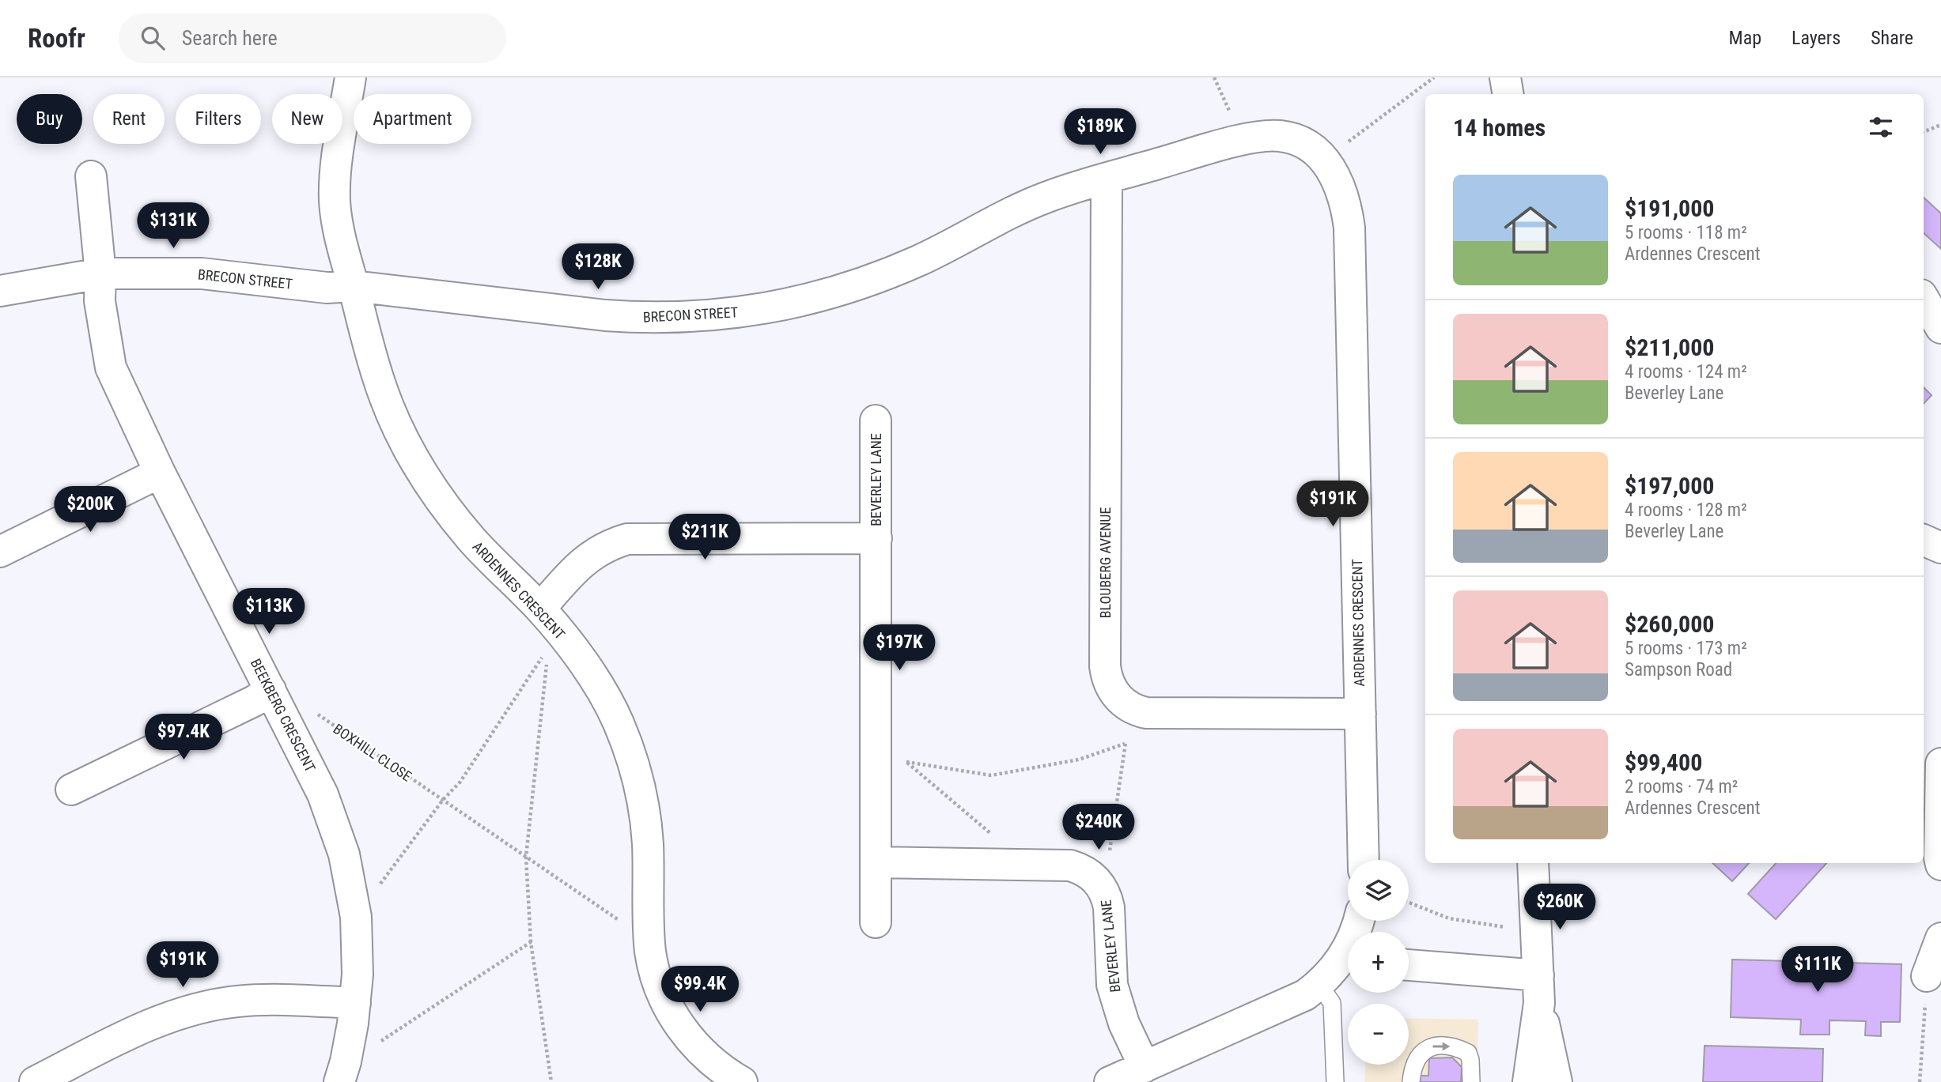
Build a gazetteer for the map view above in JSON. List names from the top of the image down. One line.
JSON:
{"streets":{"street":["BRECON STREET","BEVERLEY LANE","BLOUBERG AVENUE","ARDENNES CRESCENT","BEEKBERG CRESCENT"],"path":["BOXHILL CLOSE"]},"crossings":[["BRECON STREET","BLOUBERG AVENUE"],["BRECON STREET","ARDENNES CRESCENT"],["BRECON STREET","BEEKBERG CRESCENT"],["BEVERLEY LANE","ARDENNES CRESCENT"],["ARDENNES CRESCENT","BOXHILL CLOSE"]],"page":{"header":"Roofr","search":"Search here","nav":["Map","Layers","Share"],"chip":["Buy","Rent","Filters","New","Apartment"],"heading":"14 homes","price":["$189K","$131K","$128K","$191K","$200K","$211K","$113K","$197K","$97.4K","$240K","$260K","$191K","$111K","$99.4K"],"list":[{"name":"$191,000","note":"5 rooms · 118 m² · Ardennes Crescent"},{"name":"$211,000","note":"4 rooms · 124 m² · Beverley Lane"},{"name":"$197,000","note":"4 rooms · 128 m² · Beverley Lane"},{"name":"$260,000","note":"5 rooms · 173 m² · Sampson Road"},{"name":"$99,400","note":"2 rooms · 74 m² · Ardennes Crescent"}],"map_buttons":["+","−"]}}
